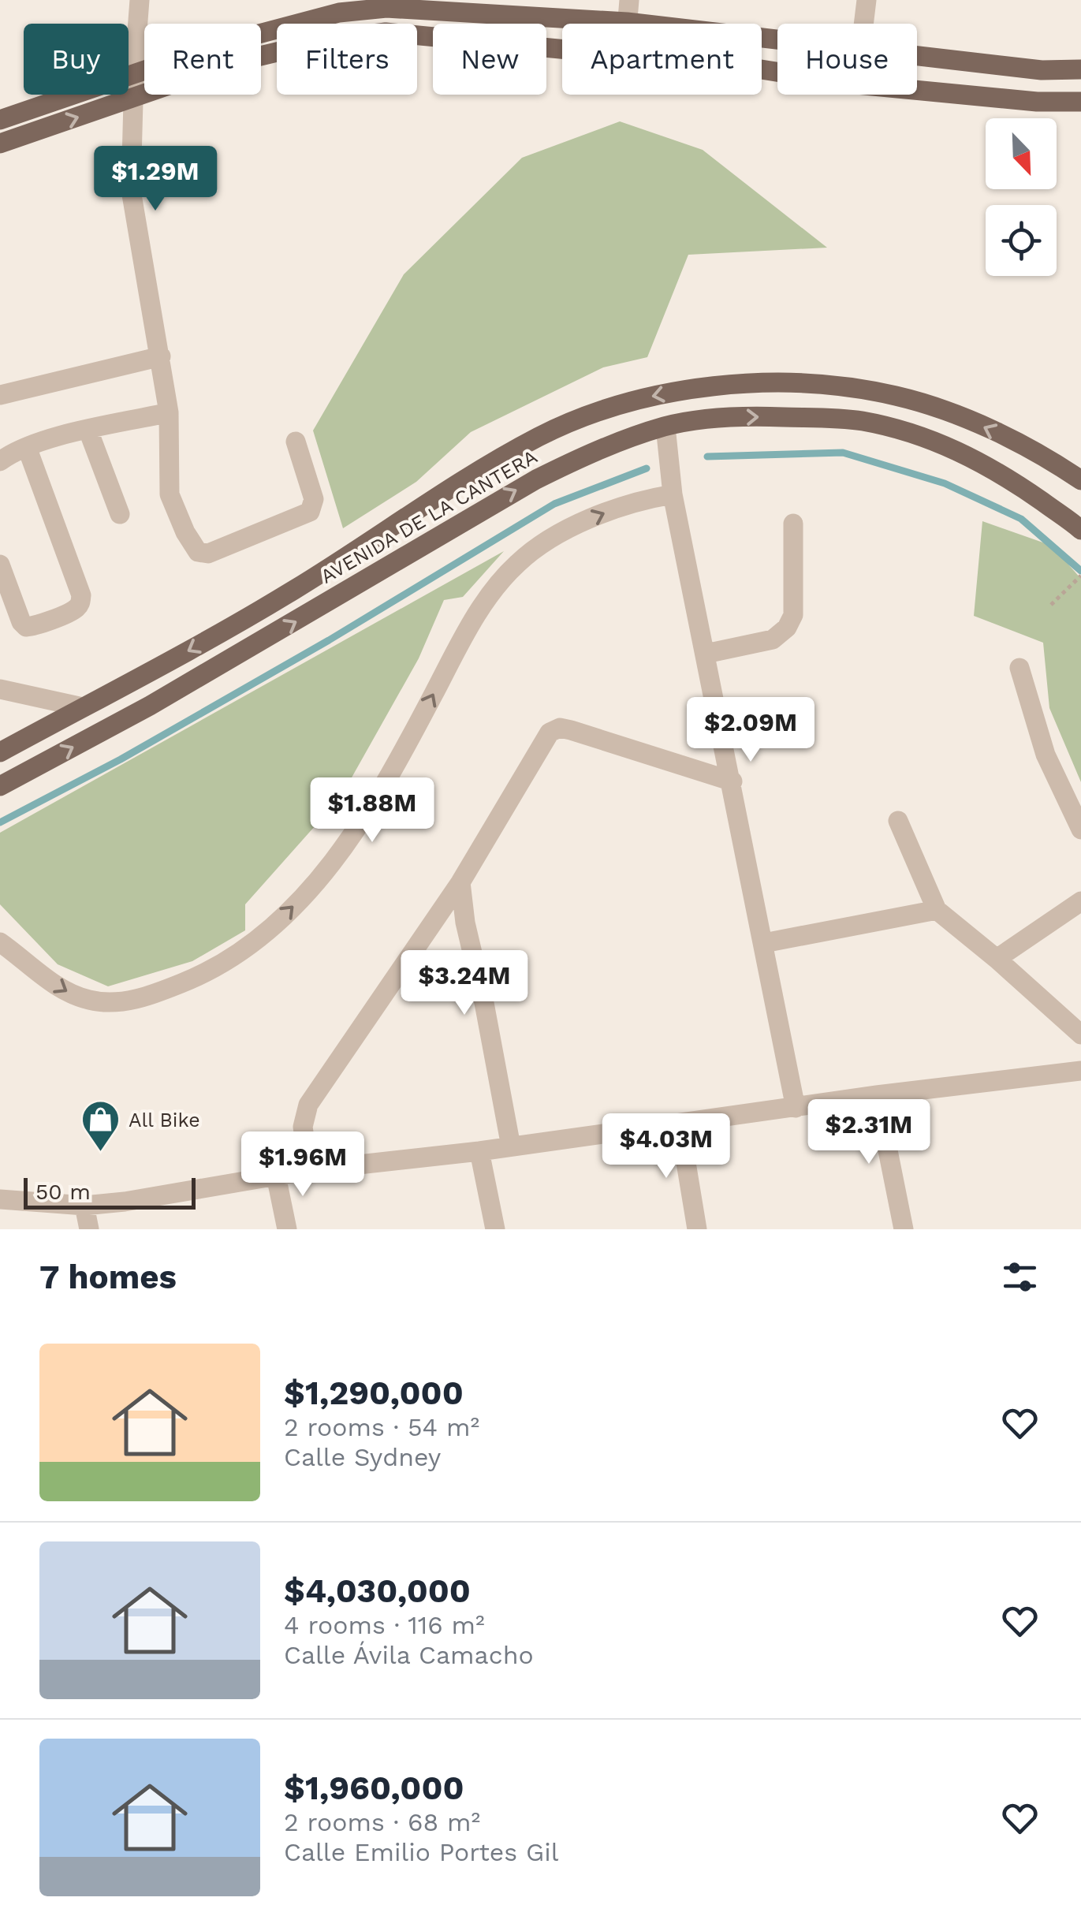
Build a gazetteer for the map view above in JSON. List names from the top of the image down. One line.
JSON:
{"streets":{"main road":["AVENIDA DE LA CANTERA"]},"places":{"shop":["All Bike"]},"scale_bar":"50 m","north":"bottom right","page":{"chip":["Buy","Rent","Filters","New","Apartment","House"],"price":["$1.29M","$2.09M","$1.88M","$3.24M","$2.31M","$4.03M","$1.96M"],"scale":"50 m","heading":"7 homes","list":[{"name":"$1,290,000","note":"2 rooms · 54 m² · Calle Sydney"},{"name":"$4,030,000","note":"4 rooms · 116 m² · Calle Ávila Camacho"},{"name":"$1,960,000","note":"2 rooms · 68 m² · Calle Emilio Portes Gil"}]}}
